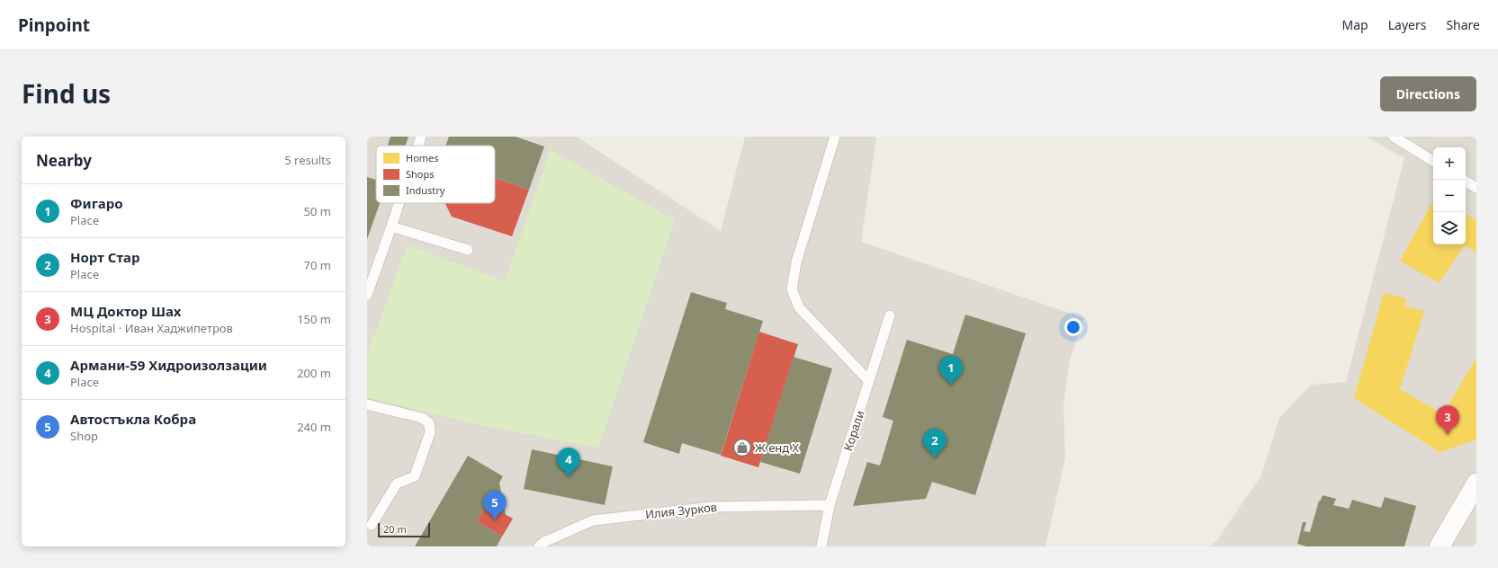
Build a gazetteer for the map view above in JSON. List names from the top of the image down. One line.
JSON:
{"streets":{"lane":["Корали","Илия Зурков"]},"crossings":[["Корали","Илия Зурков"]],"places":{"shop":["Ж енд Х"]},"legend":["Homes","Shops","Industry"],"scale_bar":"20 m","page":{"header":"Pinpoint","nav":["Map","Layers","Share"],"title":"Find us","buttons":"Directions","heading":["Nearby","5 results"],"map_buttons":["+","−"],"list":[{"mark":"1","name":"Фигаро","note":"Place","value":"50 m"},{"mark":"2","name":"Норт Стар","note":"Place","value":"70 m"},{"mark":"3","name":"МЦ Доктор Шах","note":"Hospital · Иван Хаджипетров","value":"150 m"},{"mark":"4","name":"Армани-59 Хидроизолзации","note":"Place","value":"200 m"},{"mark":"5","name":"Автостъкла Кобра","note":"Shop","value":"240 m"}],"pins":["1","3","2","4","5"],"scale":"20 m"}}
